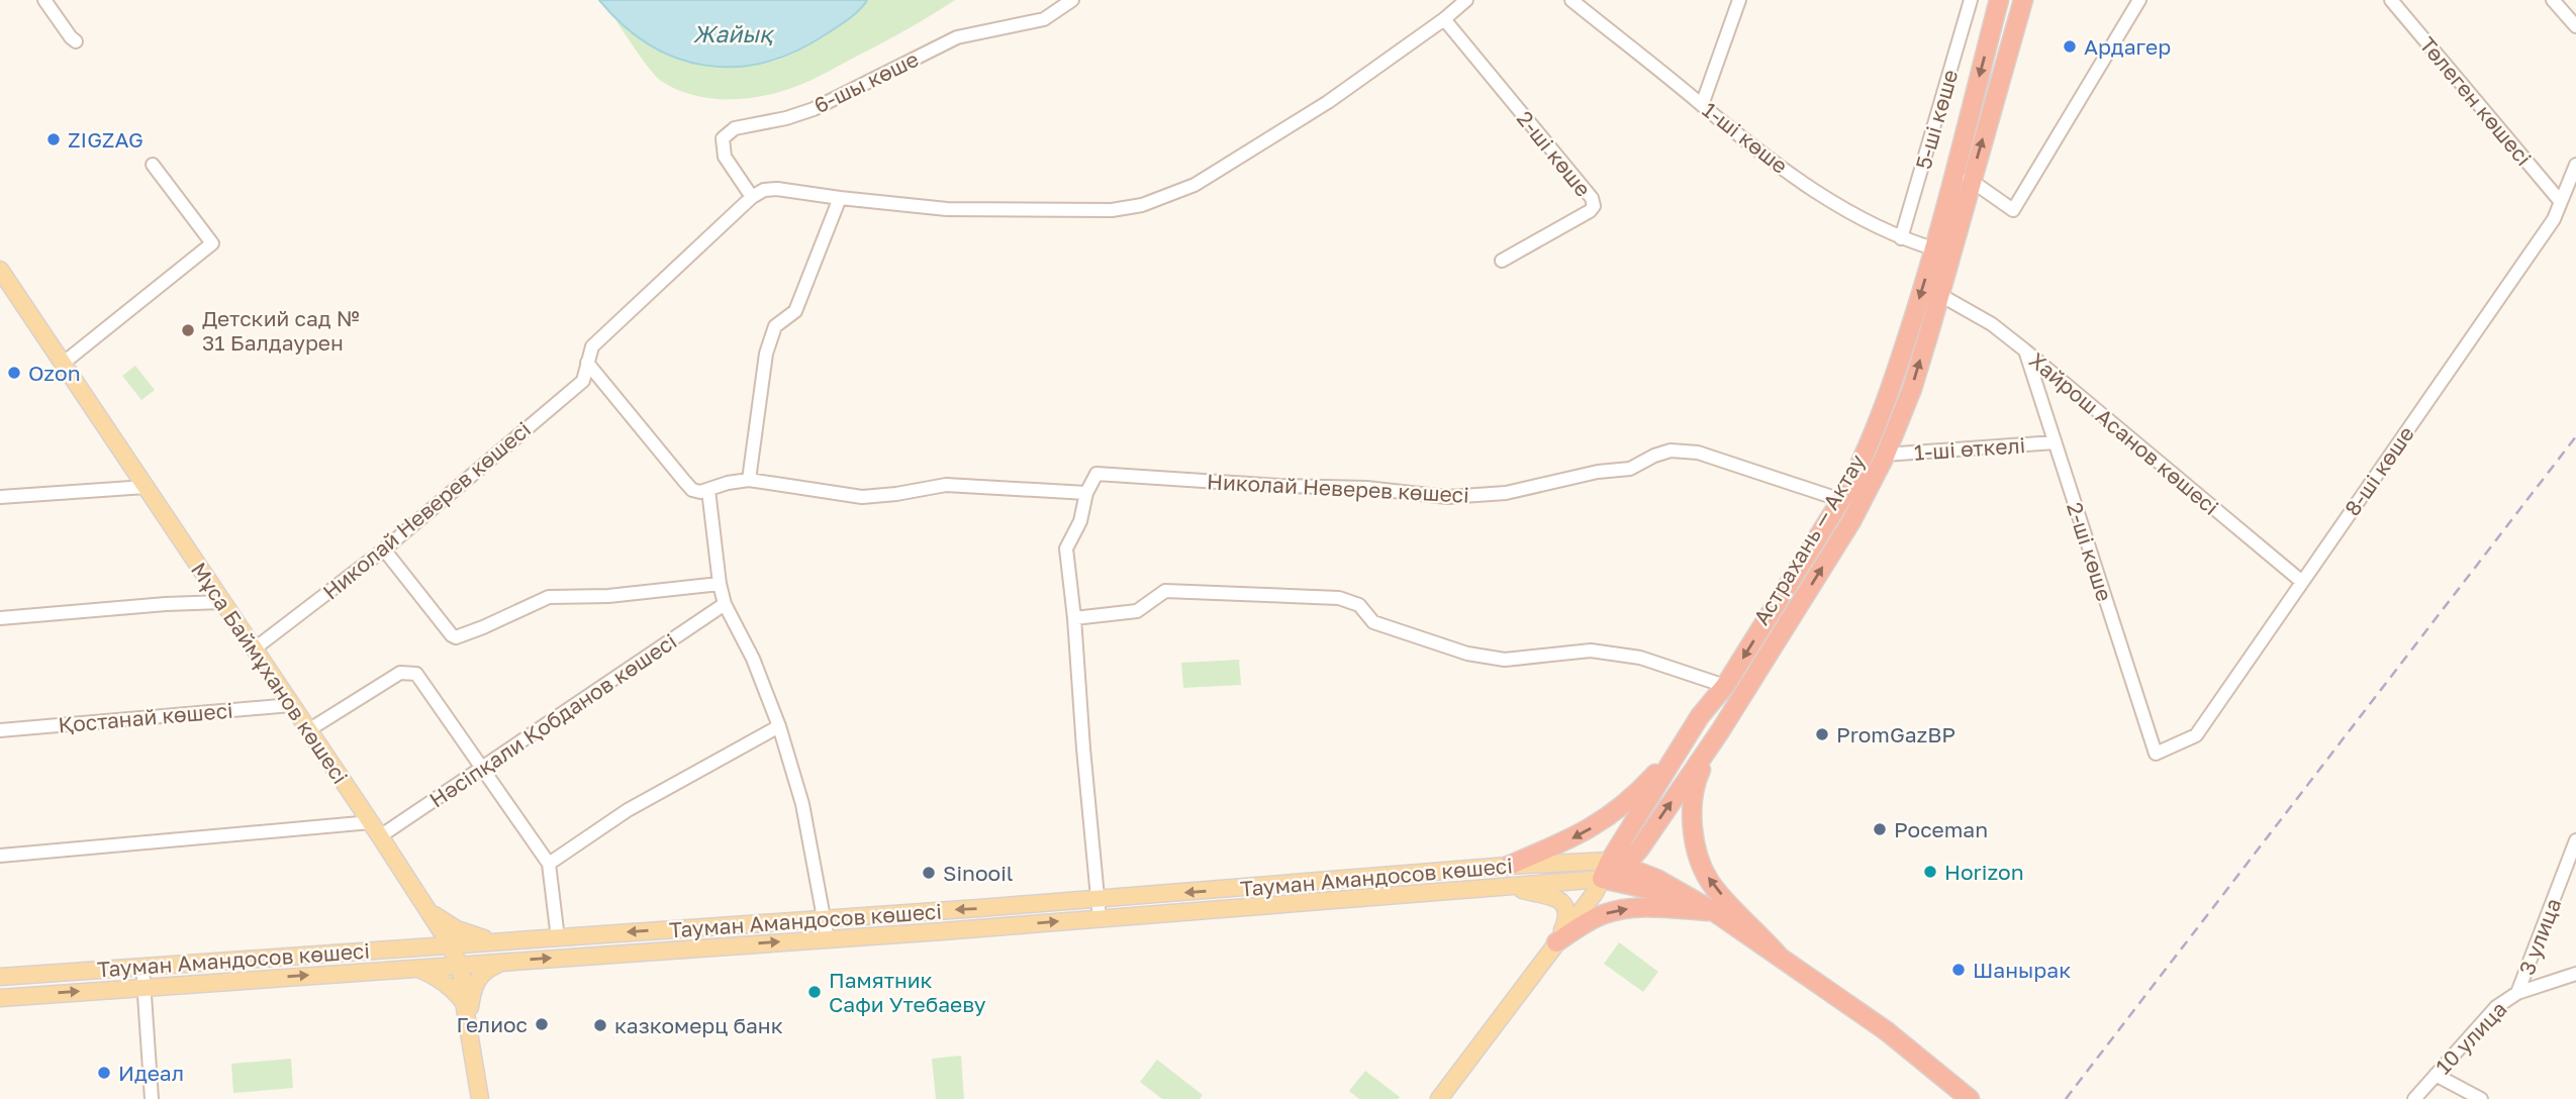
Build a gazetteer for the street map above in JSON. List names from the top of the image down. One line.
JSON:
{"streets":{"highway":["Астрахань — Актау"],"main road":["Мұса Баймұханов көшесі","Тауман Амандосов көшесі"],"street":["6-шы көше","Төлеген көшесі","5-шi көше","1-ші көше","2-ші көше","Хайрош Асанов көшесі","1-ші өткелі","8-шi көше","Николай Неверев көшесі","Қостанай көшесі","Нәсіпқали Қобданов көшесі","3 улица","10 улица"]},"crossings":[["6-шы көше","Николай Неверев көшесі"],["Төлеген көшесі","8-шi көше"],["5-шi көше","1-ші көше"],["1-ші көше","Астрахань — Актау"],["2-ші көше","Хайрош Асанов көшесі"],["2-ші көше","1-ші өткелі"],["2-ші көше","8-шi көше"],["Хайрош Асанов көшесі","8-шi көше"],["Хайрош Асанов көшесі","Астрахань — Актау"],["1-ші өткелі","Астрахань — Актау"],["Николай Неверев көшесі","Астрахань — Актау"],["Николай Неверев көшесі","Мұса Баймұханов көшесі"],["Астрахань — Актау","Тауман Амандосов көшесі"],["Мұса Баймұханов көшесі","Қостанай көшесі"],["Мұса Баймұханов көшесі","Нәсіпқали Қобданов көшесі"],["Мұса Баймұханов көшесі","Тауман Амандосов көшесі"],["3 улица","10 улица"]],"water":["Жайық"],"places":["Ардагер","ZIGZAG","Детский сад № 31 Балдаурен","Ozon","PromGazBP","Poceman","Horizon","Sinooil","Шанырак","Памятник Сафи Утебаеву","Гелиос","казкомерц банк","Идеал"]}
